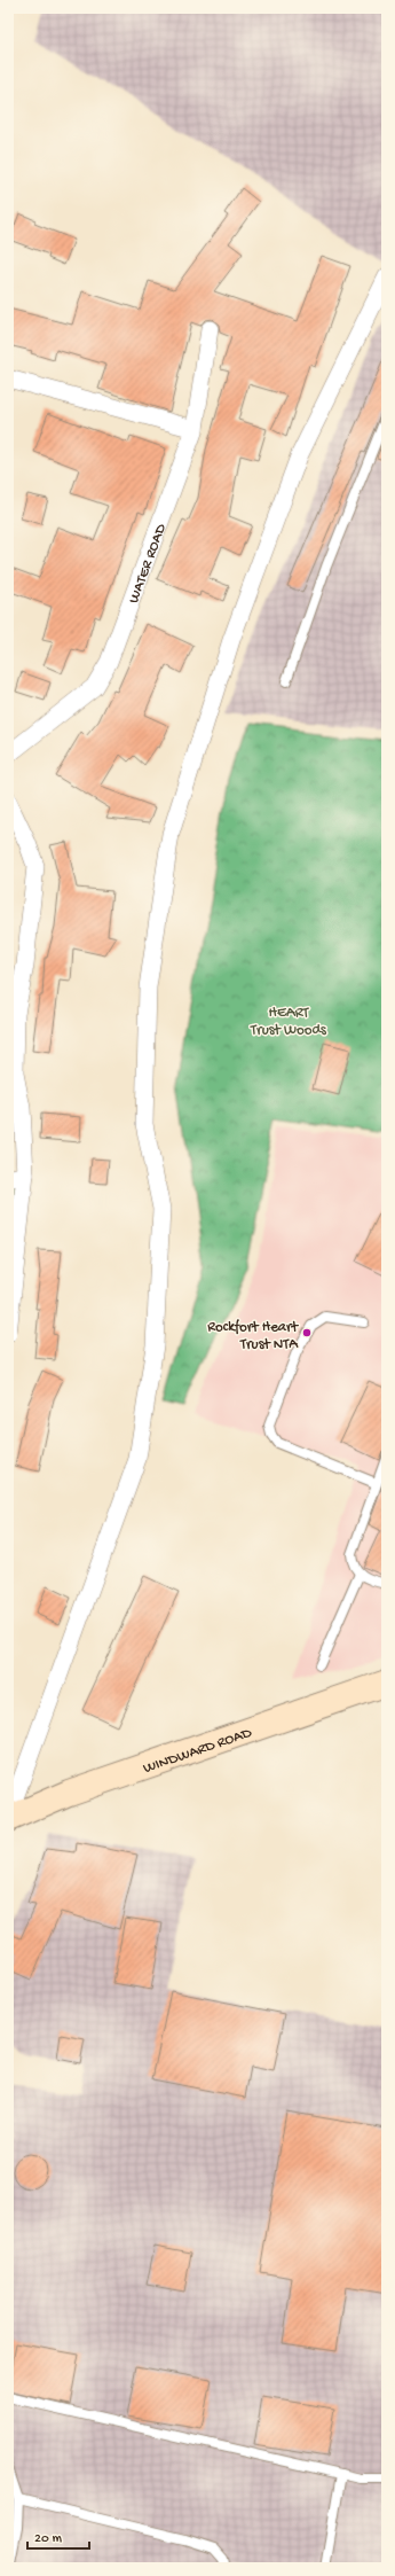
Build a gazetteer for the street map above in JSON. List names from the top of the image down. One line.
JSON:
{"streets":{"main road":["WINDWARD ROAD"],"street":["WATER ROAD"]},"parks":["HEART Trust Woods"],"places":["Rockfort Heart Trust NTA"],"scale_bar":"20 m"}
